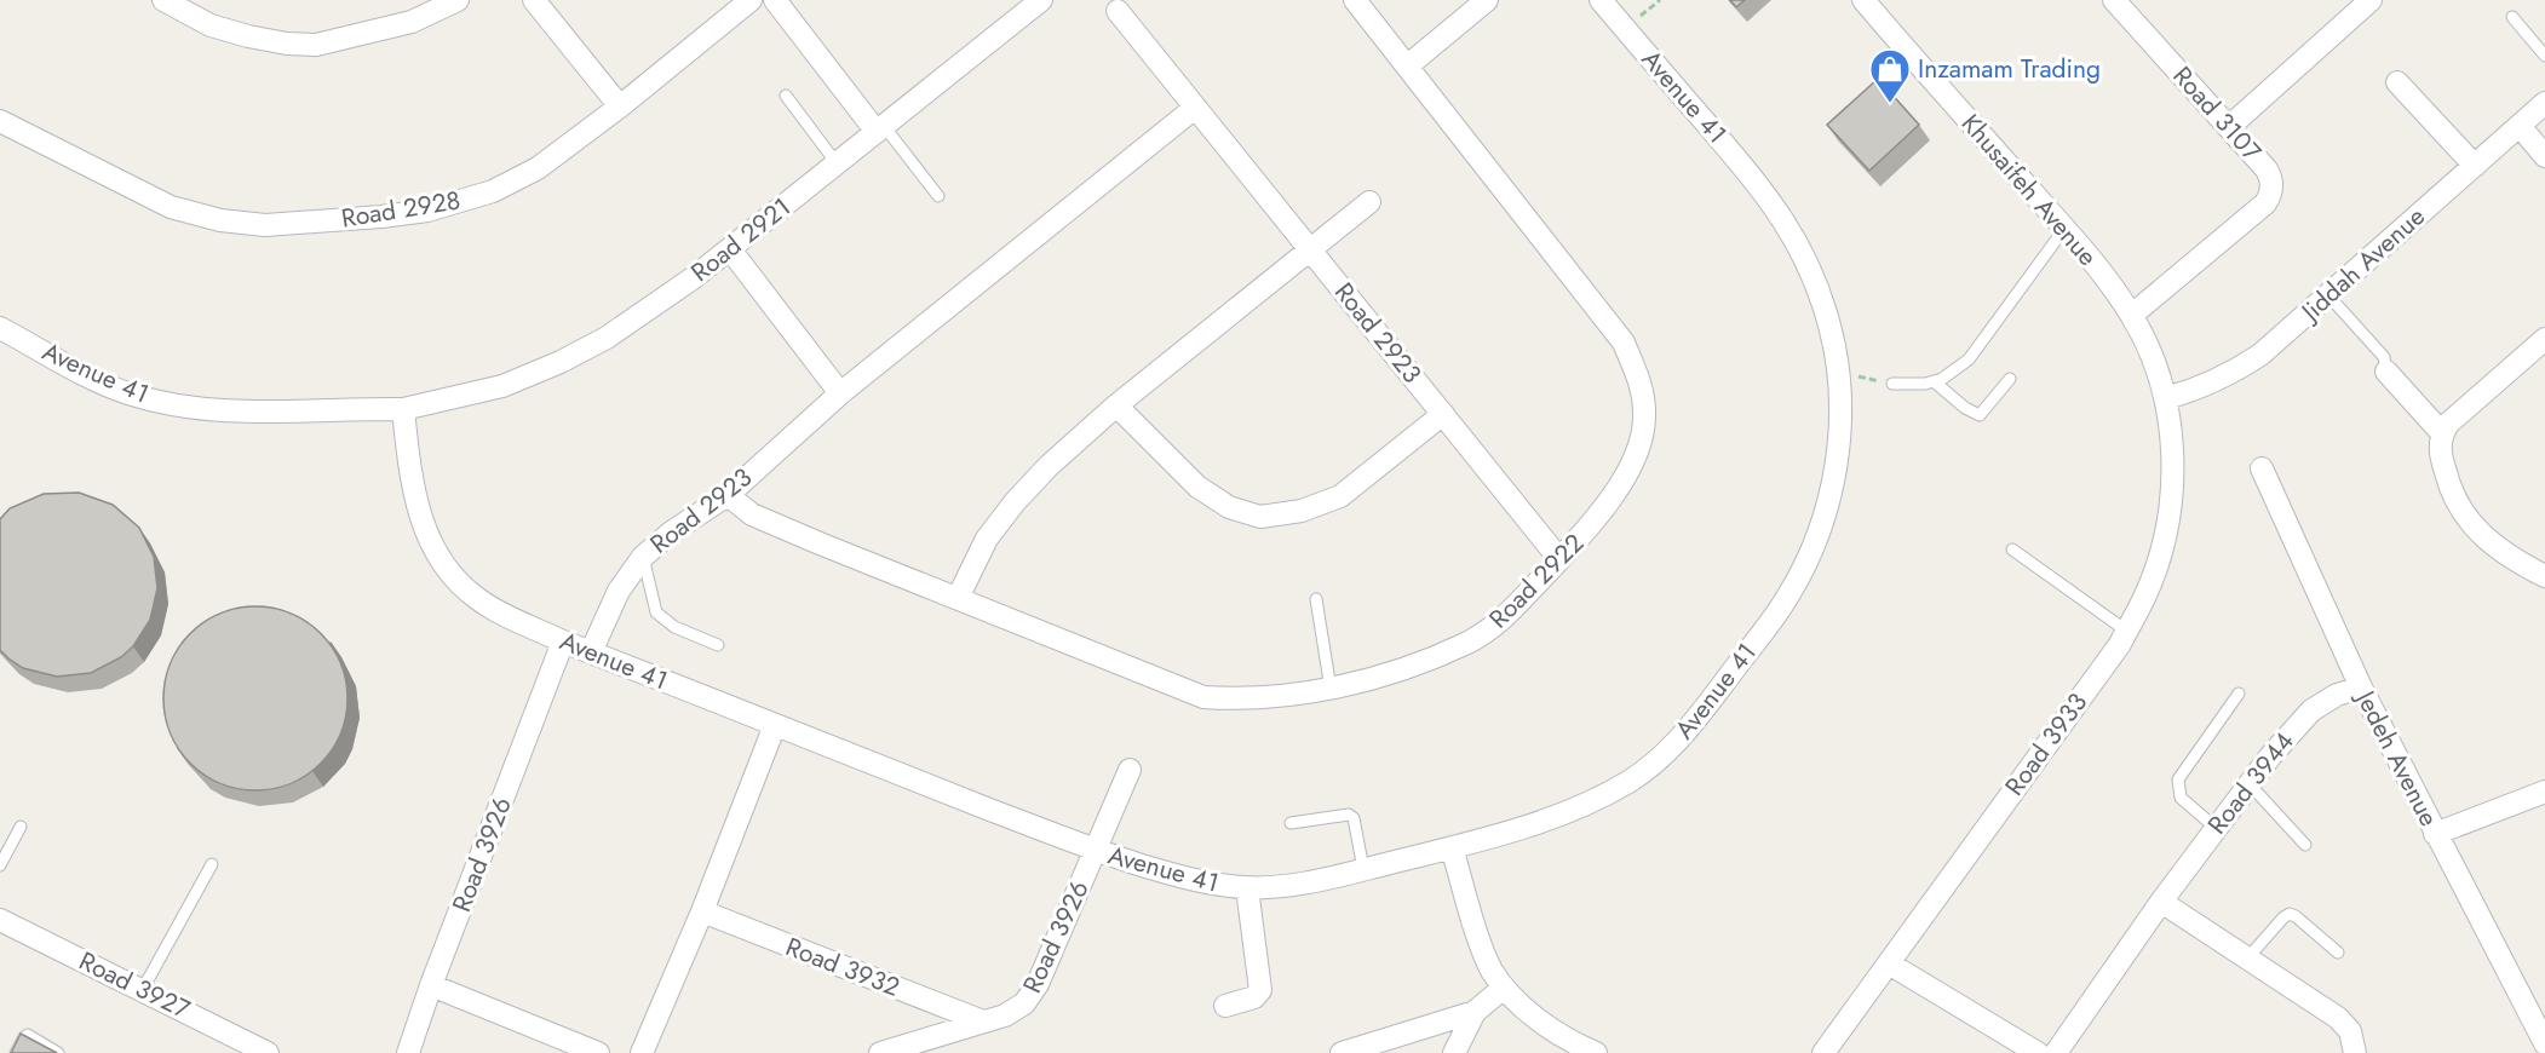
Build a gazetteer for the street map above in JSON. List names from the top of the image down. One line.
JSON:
{"streets":{"street":["Avenue 41","Road 3107","Khusaifeh Avenue","Road 2928","Road 2921","Jiddah Avenue","Road 2923","Road 2922","Road 3933","Jedeh Avenue","Road 3944","Road 3926","Road 3932","Road 3927"]},"crossings":[["Avenue 41","Road 2921"],["Avenue 41","Road 2923"],["Avenue 41","Road 3926"],["Road 3107","Khusaifeh Avenue"],["Khusaifeh Avenue","Jiddah Avenue"],["Khusaifeh Avenue","Road 3933"],["Jiddah Avenue","Road 3933"],["Road 2923","Road 2922"],["Jedeh Avenue","Road 3944"],["Road 3926","Road 3932"]],"places":{"shop":["Inzamam Trading"]}}
